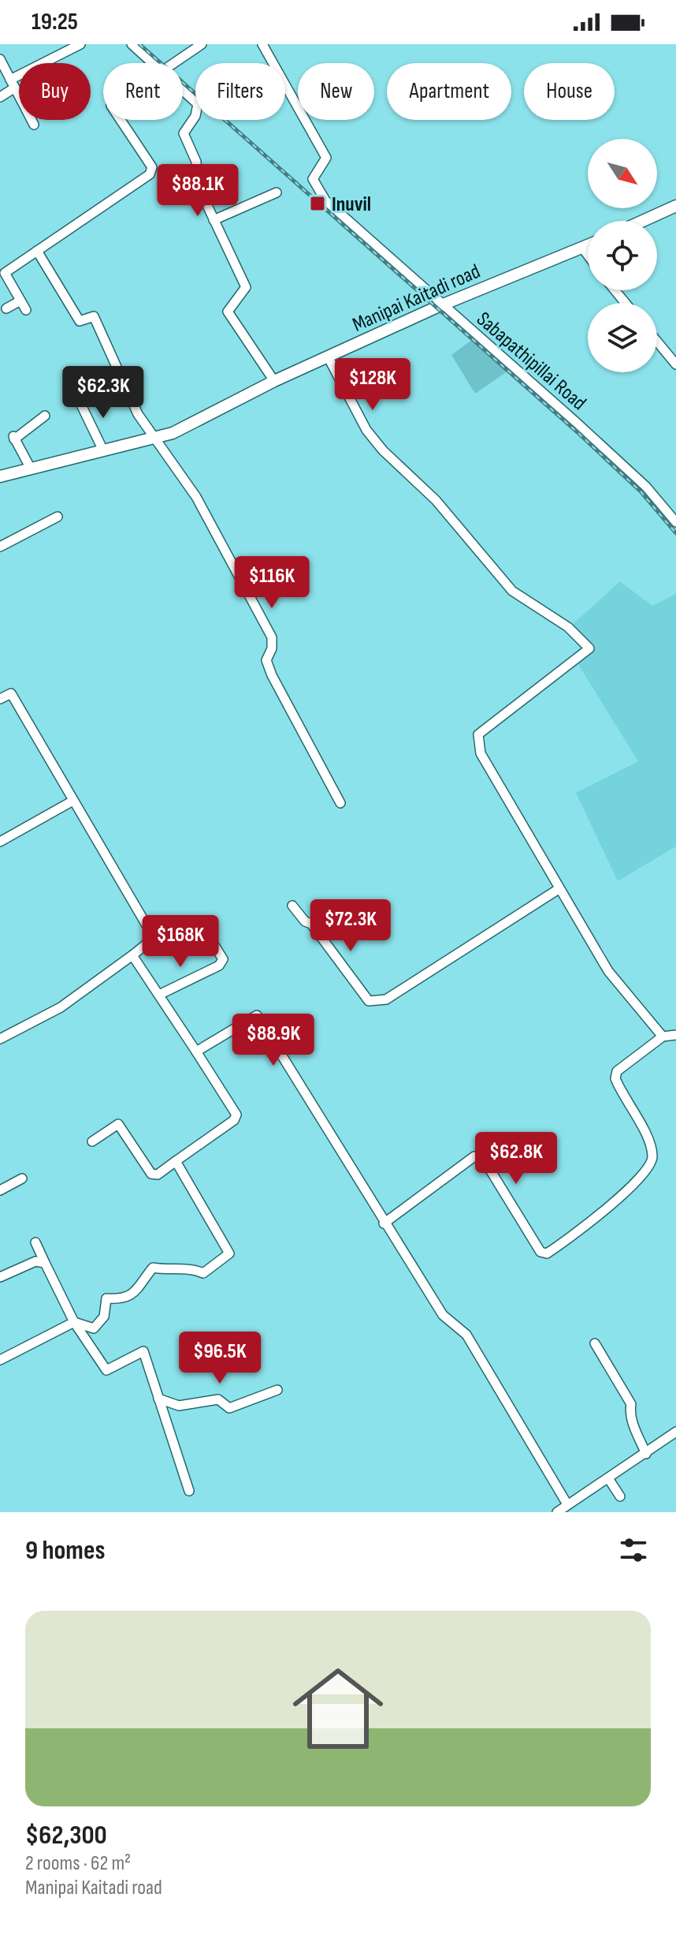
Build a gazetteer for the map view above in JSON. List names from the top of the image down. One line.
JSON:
{"streets":{"main road":["Manipai Kaitadi road"],"street":["Sabapathipillai Road"]},"crossings":[["Manipai Kaitadi road","Sabapathipillai Road"]],"places":{"transit":["Inuvil"]},"north":"bottom right","page":{"status":"19:25","chip":["Buy","Rent","Filters","New","Apartment","House"],"price":["$88.1K","$128K","$62.3K","$116K","$72.3K","$168K","$88.9K","$62.8K","$96.5K"],"heading":"9 homes","list":[{"name":"$62,300","note":"2 rooms · 62 m² · Manipai Kaitadi road"}]}}
